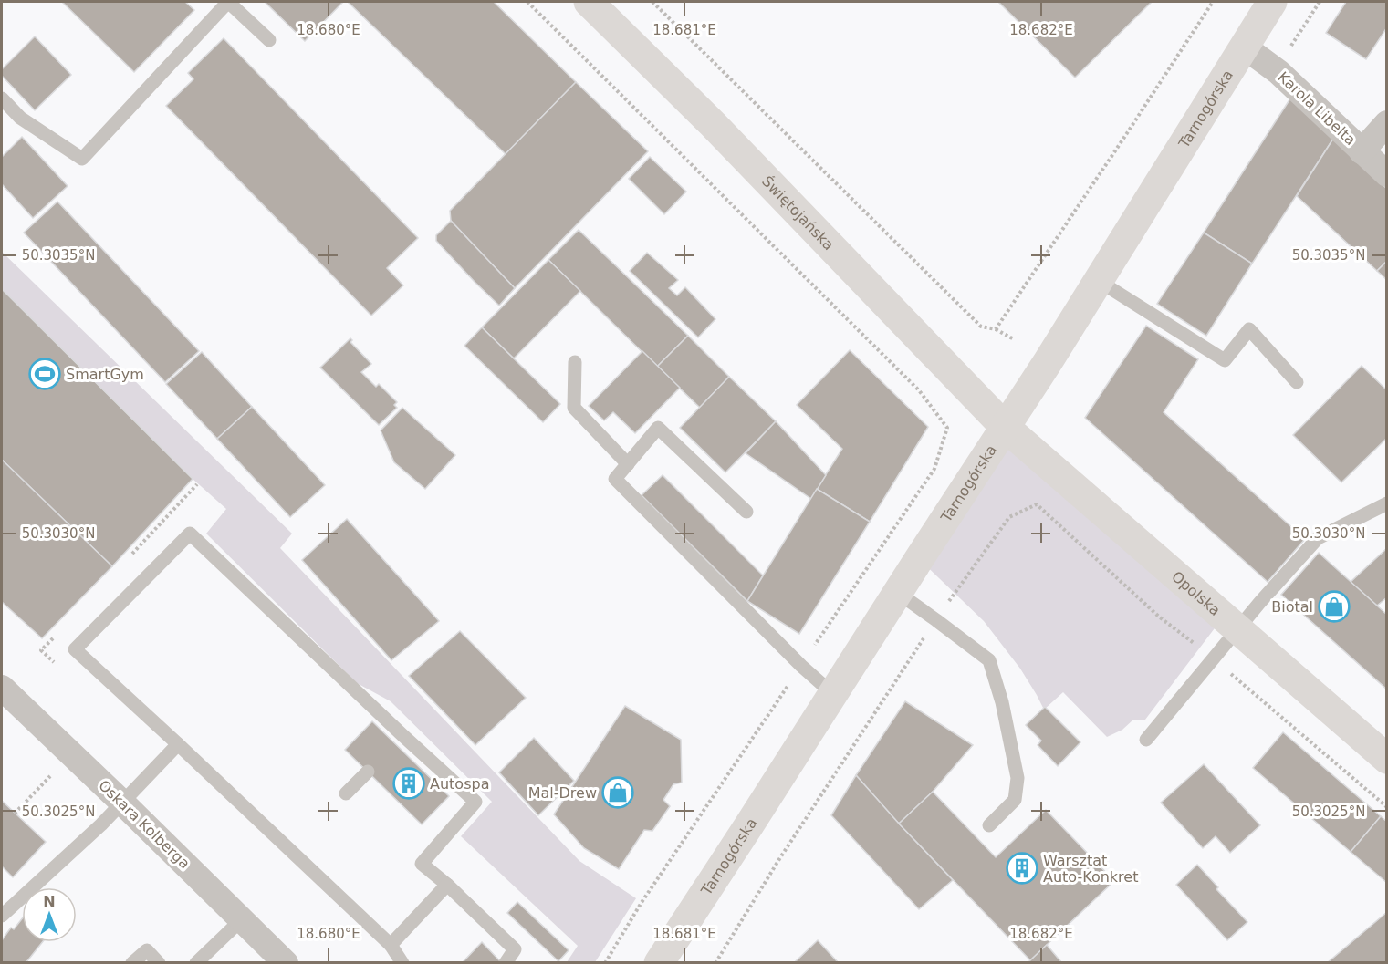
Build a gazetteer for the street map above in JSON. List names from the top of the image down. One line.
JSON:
{"streets":{"main road":["Tarnogórska","Świętojańska","Opolska"],"street":["Karola Libelta","Oskara Kolberga"]},"crossings":[["Karola Libelta","Tarnogórska"],["Tarnogórska","Świętojańska"],["Tarnogórska","Opolska"],["Świętojańska","Opolska"]],"places":{"sports":["SmartGym"],"shop":["Biotal","Mal-Drew"],"building":["Autospa","Warsztat Auto-Konkret"]},"north":"top","coordinates":["18.680°E","18.681°E","18.682°E","50.3035°N","50.3030°N","50.3025°N"]}
